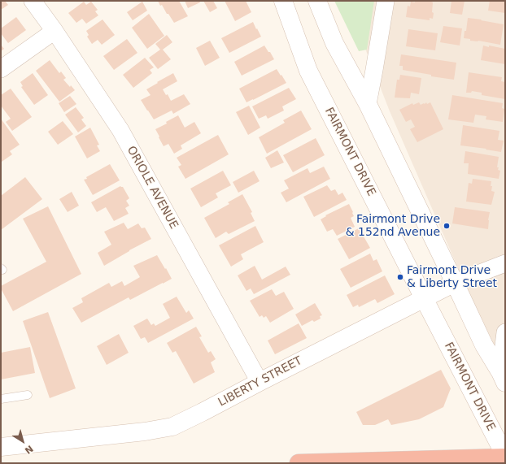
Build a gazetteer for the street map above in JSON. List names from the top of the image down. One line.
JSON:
{"streets":{"main road":["FAIRMONT DRIVE","LIBERTY STREET"],"street":["ORIOLE AVENUE"]},"crossings":[["FAIRMONT DRIVE","LIBERTY STREET"],["ORIOLE AVENUE","LIBERTY STREET"]],"places":["Fairmont Drive & 152nd Avenue","Fairmont Drive & Liberty Street"],"north":"bottom right"}
